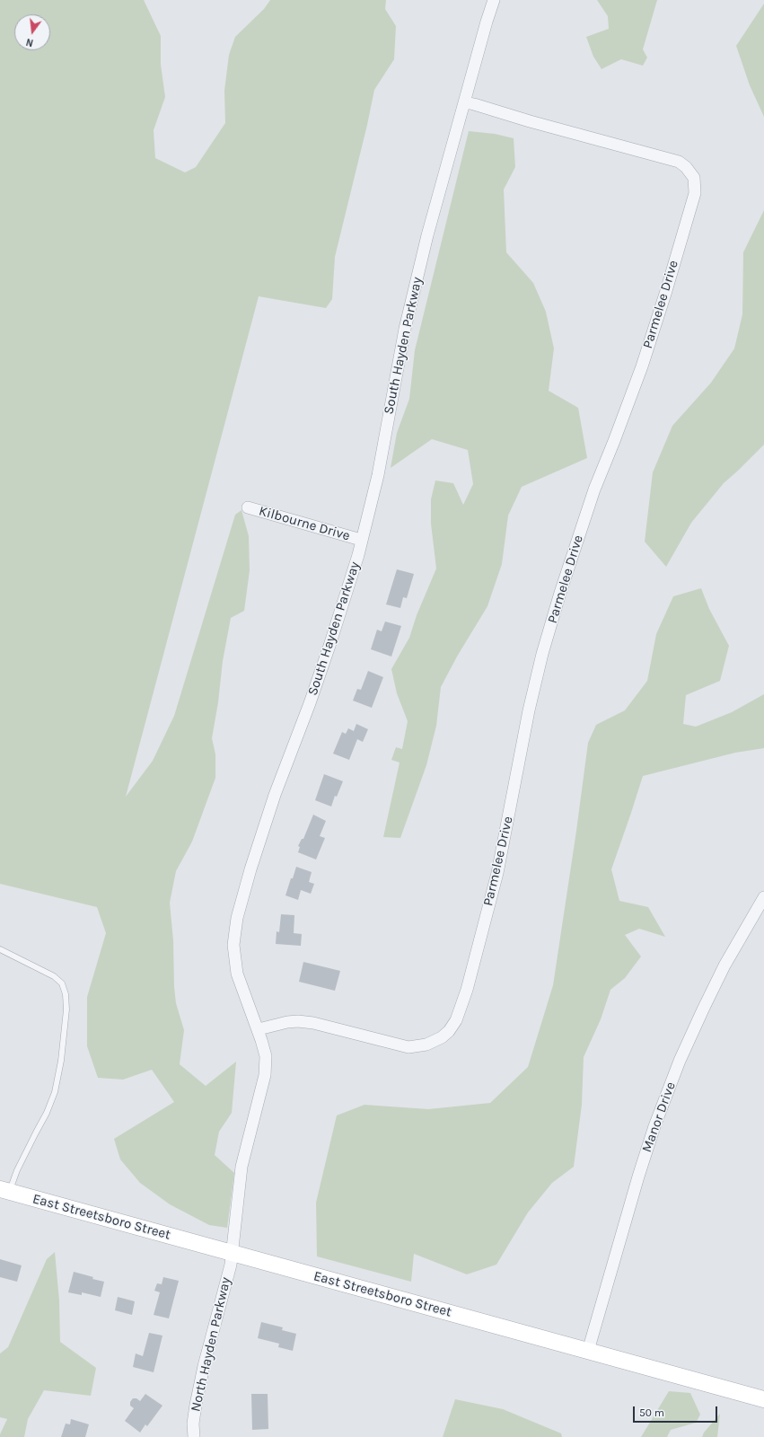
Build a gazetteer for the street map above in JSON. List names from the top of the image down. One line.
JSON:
{"streets":{"main road":["East Streetsboro Street"],"street":["Parmelee Drive","South Hayden Parkway","Kilbourne Drive","Manor Drive","North Hayden Parkway"]},"crossings":[["Parmelee Drive","South Hayden Parkway"],["South Hayden Parkway","Kilbourne Drive"],["South Hayden Parkway","East Streetsboro Street"],["South Hayden Parkway","North Hayden Parkway"],["Manor Drive","East Streetsboro Street"],["East Streetsboro Street","North Hayden Parkway"]],"scale_bar":"50 m","north":"bottom"}
